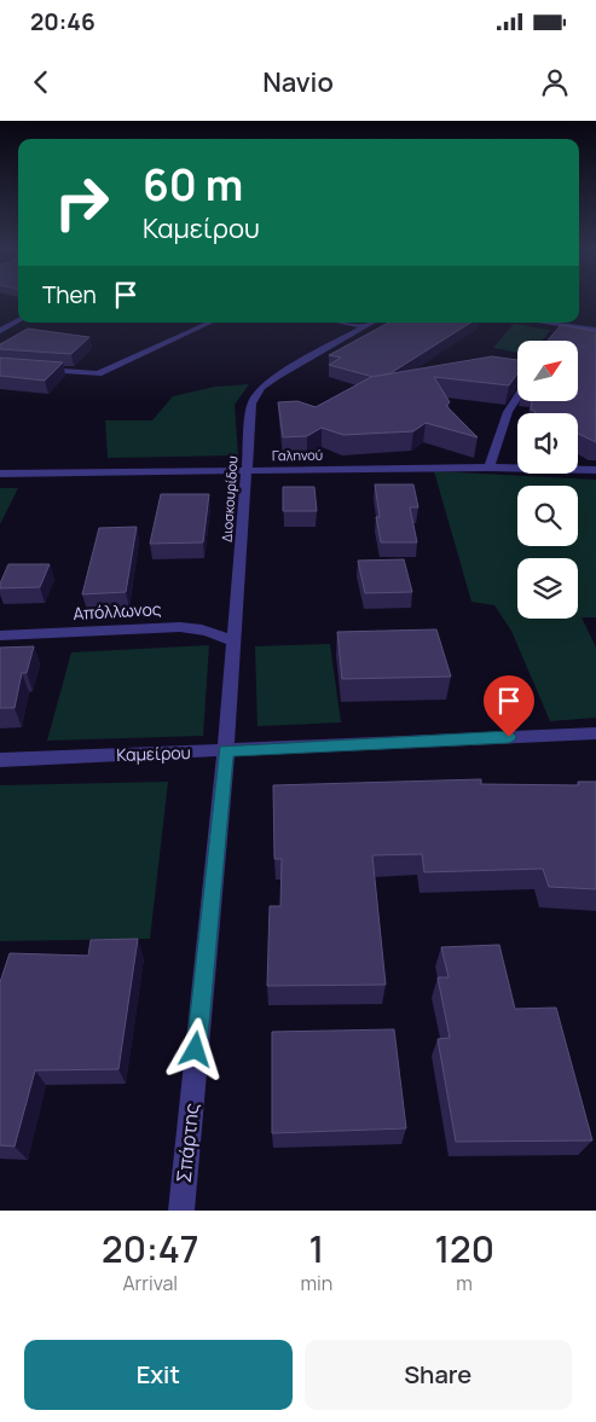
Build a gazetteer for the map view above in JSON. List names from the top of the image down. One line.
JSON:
{"streets":{"street":["Γαληνού","Διοσκουρίδου","Απόλλωνος","Καμείρου","Σπάρτης"]},"crossings":[["Γαληνού","Διοσκουρίδου"],["Διοσκουρίδου","Απόλλωνος"],["Διοσκουρίδου","Καμείρου"],["Διοσκουρίδου","Σπάρτης"],["Καμείρου","Σπάρτης"]],"north":"top right","page":{"status":"20:46","header":"Navio","turn":["60 m","Καμείρου"],"then":"Then","eta":["20:47","Arrival","1","min","120","m"],"buttons":["Exit","Share"]}}
